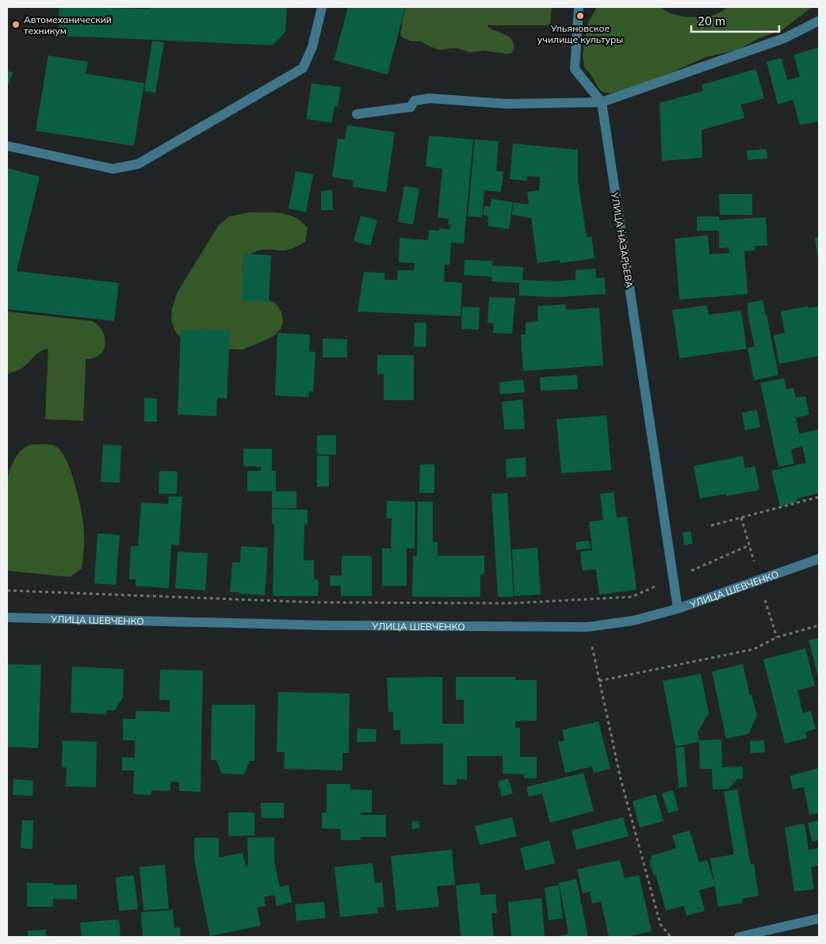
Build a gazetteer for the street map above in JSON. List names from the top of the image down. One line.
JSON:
{"streets":{"street":["УЛИЦА НАЗАРЬЕВА","УЛИЦА ШЕВЧЕНКО"]},"crossings":[["УЛИЦА НАЗАРЬЕВА","УЛИЦА ШЕВЧЕНКО"]],"places":["Ульяновское училище культуры","Автомеханический техникум"],"scale_bar":"20 m"}
